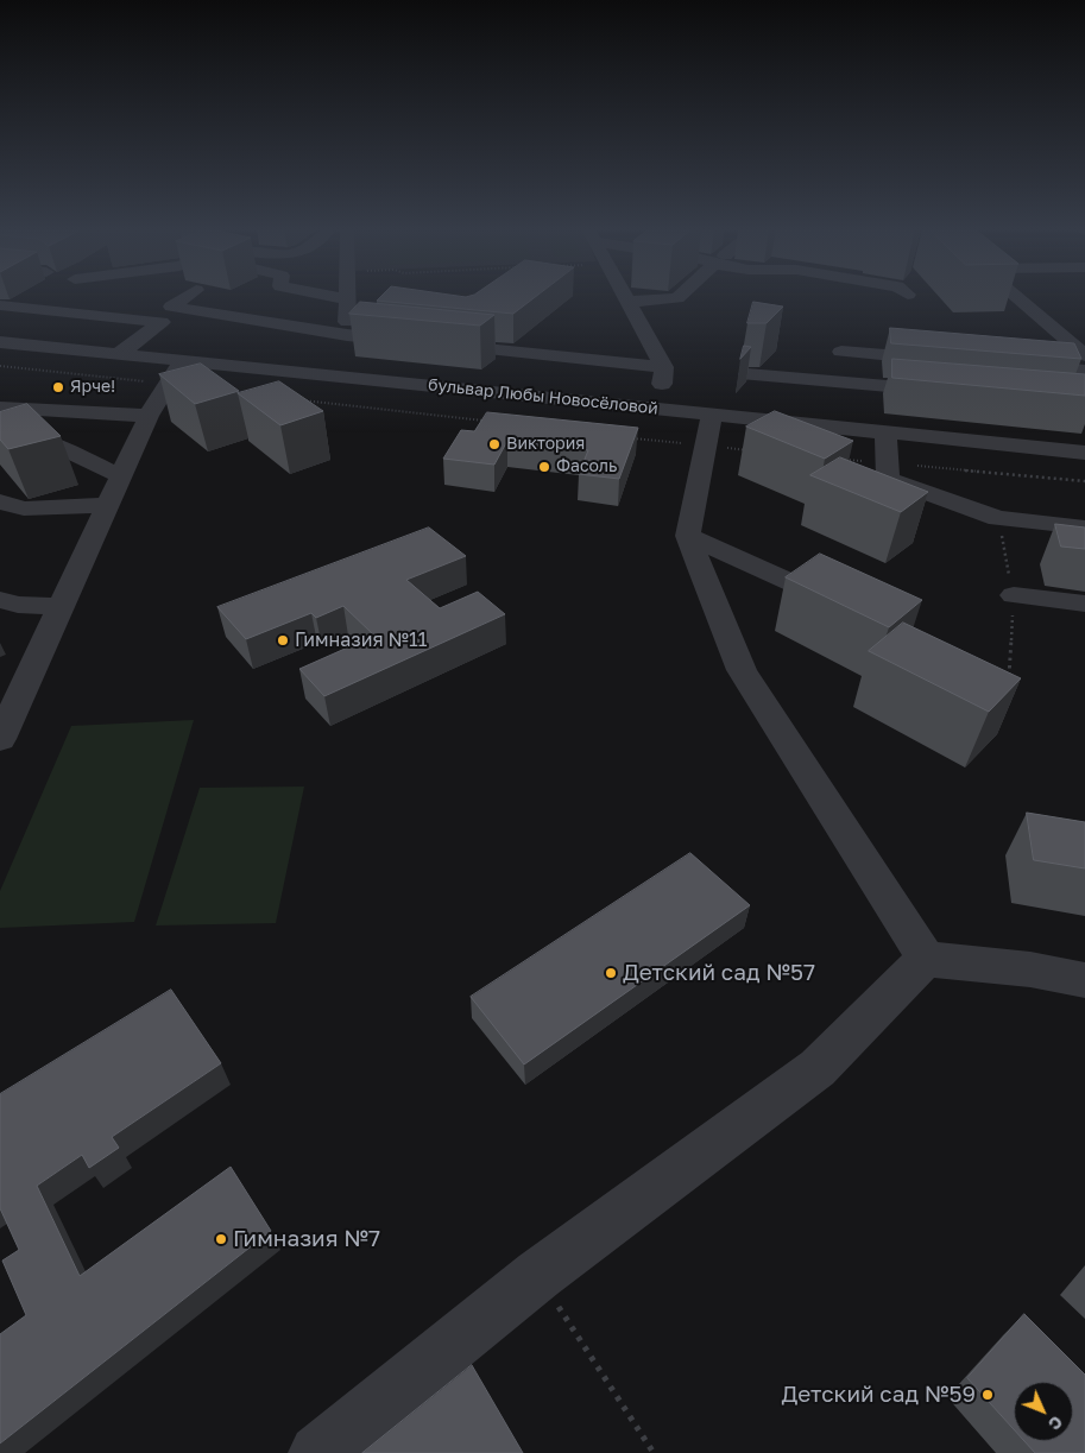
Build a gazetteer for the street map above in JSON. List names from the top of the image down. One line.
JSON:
{"streets":{"street":["бульвар Любы Новосёловой"]},"places":["Ярче!","Виктория","Фасоль","Гимназия №11","Детский сад №57","Гимназия №7","Детский сад №59"],"north":"bottom right"}
